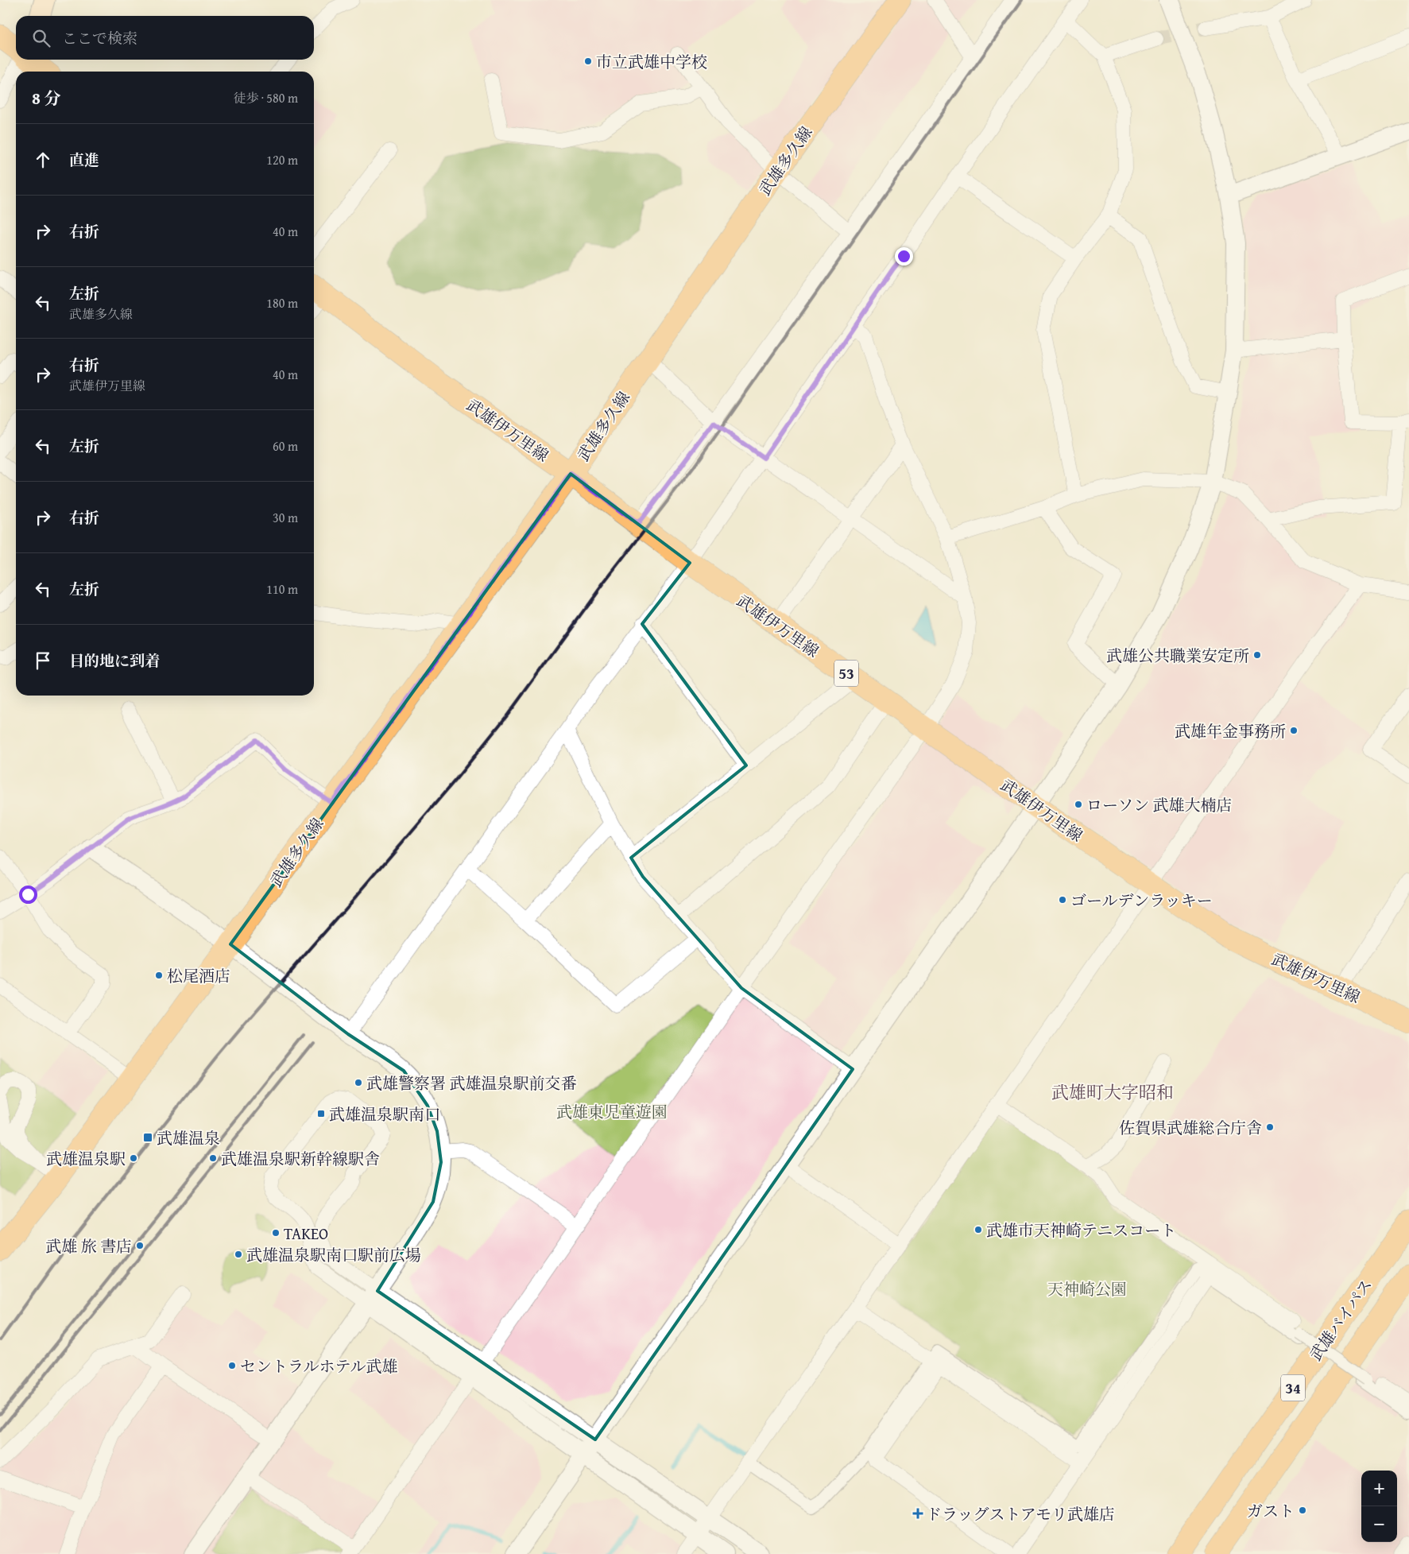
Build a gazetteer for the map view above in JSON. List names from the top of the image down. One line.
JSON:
{"streets":{"main road":["武雄多久線","武雄伊万里線","53","武雄バイパス","34"]},"crossings":[["武雄多久線","武雄伊万里線"]],"districts":["武雄町大字昭和"],"parks":["武雄東児童遊園","天神崎公園"],"places":{"other":["市立武雄中学校","武雄公共職業安定所","武雄年金事務所","ローソン 武雄大楠店","ゴールデンラッキー","松尾酒店","武雄警察署 武雄温泉駅前交番","佐賀県武雄総合庁舎","武雄温泉駅","武雄温泉駅新幹線駅舎","武雄市天神崎テニスコート","TAKEO","武雄 旅 書店","武雄温泉駅南口駅前広場","セントラルホテル武雄","ガスト"],"transit":["武雄温泉駅南口","武雄温泉"],"health":["ドラッグストアモリ武雄店"]},"page":{"search":"ここで検索","heading":["8 分","徒歩 · 580 m"],"list":[["直進","120 m"],["右折","40 m"],["左折","武雄多久線","180 m"],["右折","武雄伊万里線","40 m"],["左折","60 m"],["右折","30 m"],["左折","110 m"],"目的地に到着"],"map_buttons":["+","−"]}}
